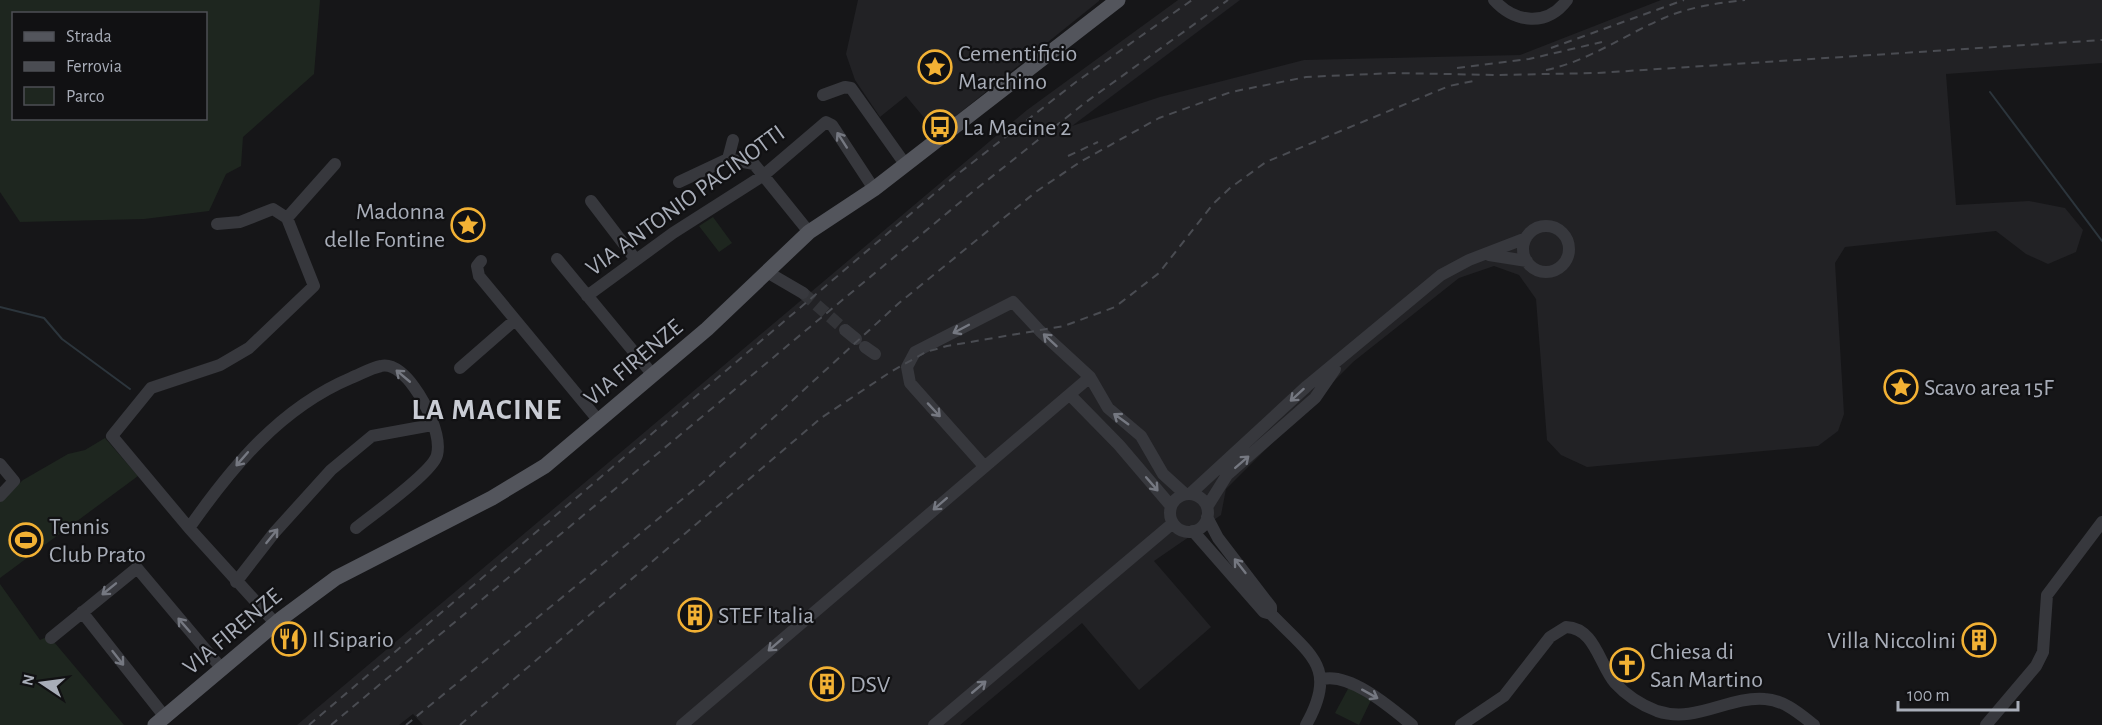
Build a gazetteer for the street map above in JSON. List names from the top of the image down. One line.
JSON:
{"streets":{"main road":["VIA FIRENZE"],"street":["VIA ANTONIO PACINOTTI"]},"crossings":[["VIA ANTONIO PACINOTTI","VIA FIRENZE"]],"districts":["LA MACINE"],"places":{"place":["Cementificio Marchino","Madonna delle Fontine","Scavo area 15F"],"bus stop":["La Macine 2"],"sports":["Tennis Club Prato"],"building":["STEF Italia","Villa Niccolini","DSV"],"restaurant":["Il Sipario"],"church":["Chiesa di San Martino"]},"legend":["Strada","Ferrovia","Parco"],"scale_bar":"100 m","north":"left"}
